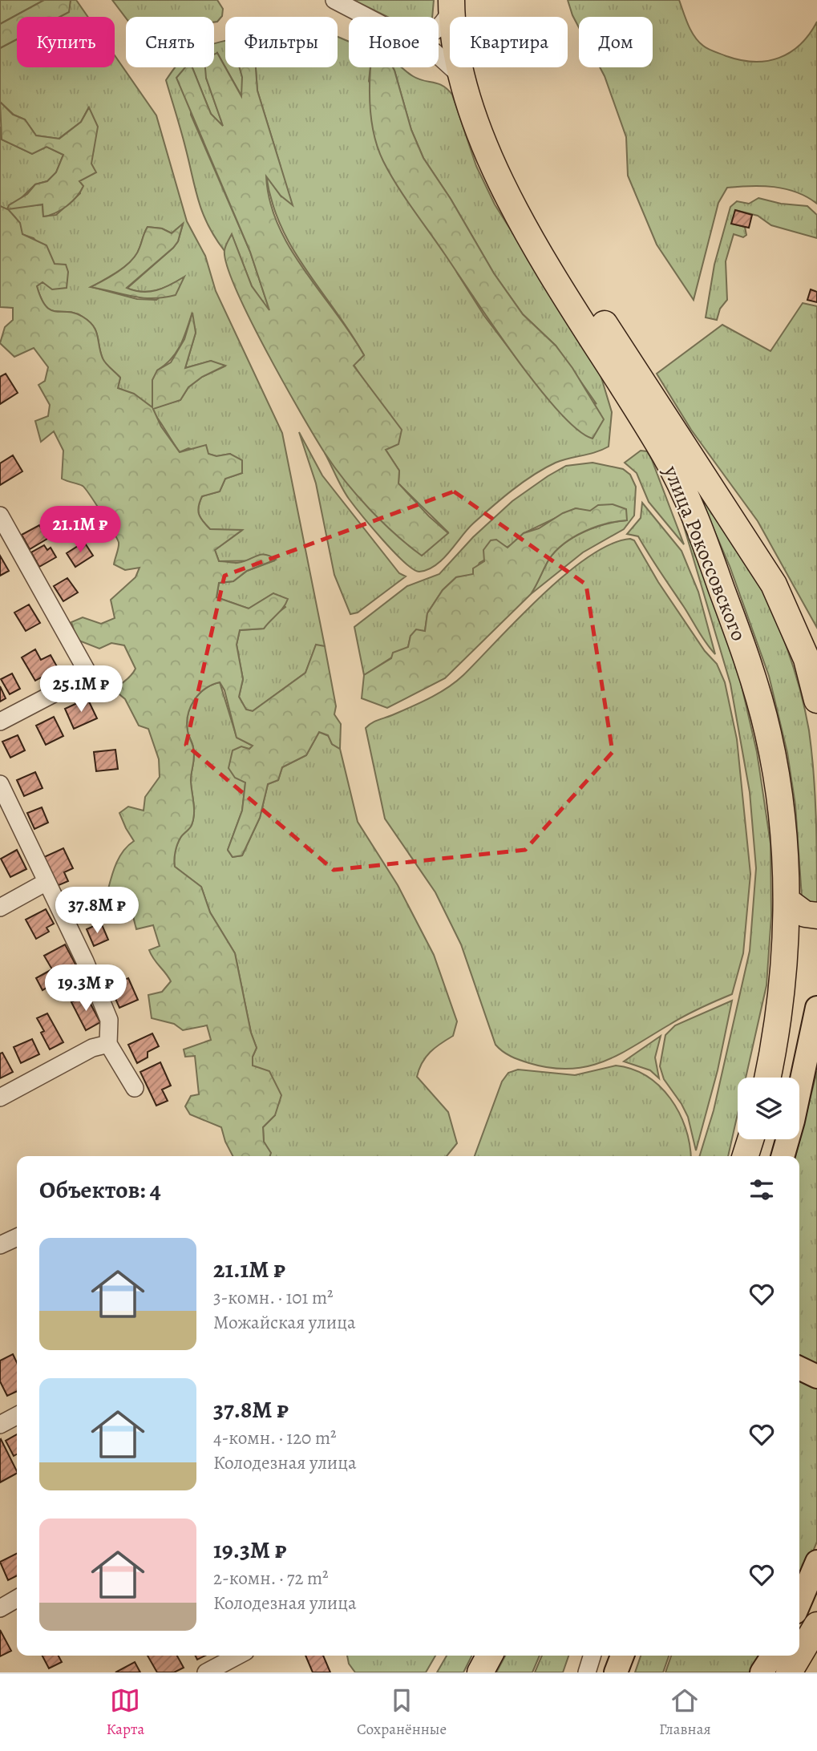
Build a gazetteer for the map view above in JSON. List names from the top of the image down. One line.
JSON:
{"streets":{"highway":["улица Рокоссовского"]},"page":{"chip":["Купить","Снять","Фильтры","Новое","Квартира","Дом"],"price":["21.1M ₽","25.1M ₽","37.8M ₽","19.3M ₽"],"heading":"Объектов: 4","list":[{"name":"21.1M ₽","note":"3-комн. · 101 m² · Можайская улица"},{"name":"37.8M ₽","note":"4-комн. · 120 m² · Колодезная улица"},{"name":"19.3M ₽","note":"2-комн. · 72 m² · Колодезная улица"}],"tabs":["Карта","Сохранённые","Главная"]}}
